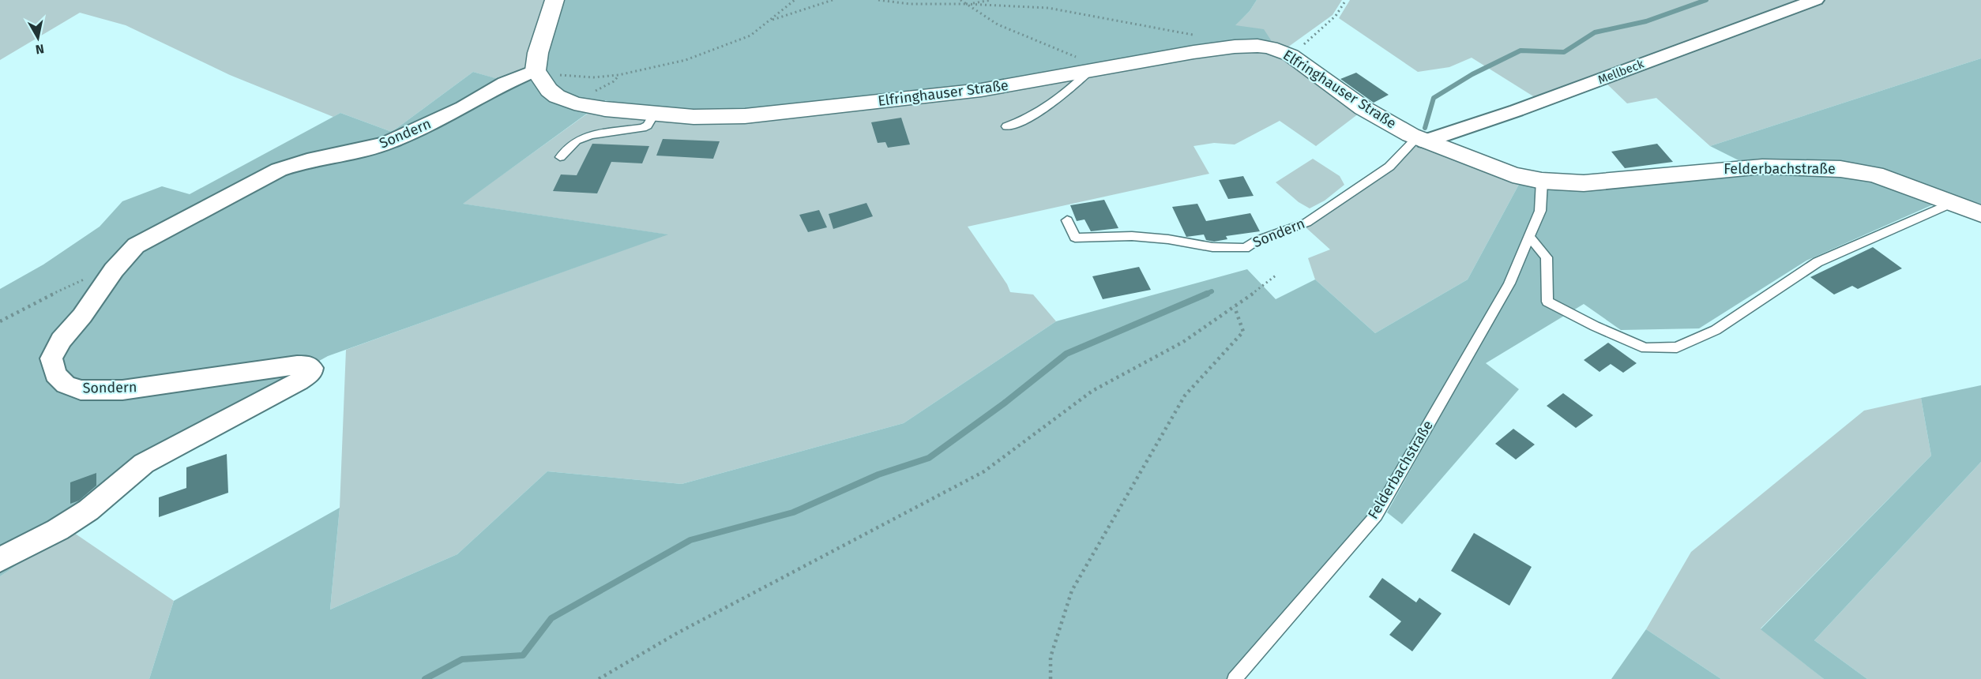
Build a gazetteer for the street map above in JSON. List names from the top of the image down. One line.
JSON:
{"streets":{"street":["Mellbeck","Elfringhauser Straße","Sondern","Felderbachstraße"]},"crossings":[["Mellbeck","Elfringhauser Straße"],["Mellbeck","Sondern"],["Mellbeck","Felderbachstraße"],["Elfringhauser Straße","Sondern"],["Elfringhauser Straße","Felderbachstraße"],["Sondern","Felderbachstraße"]],"north":"bottom"}
